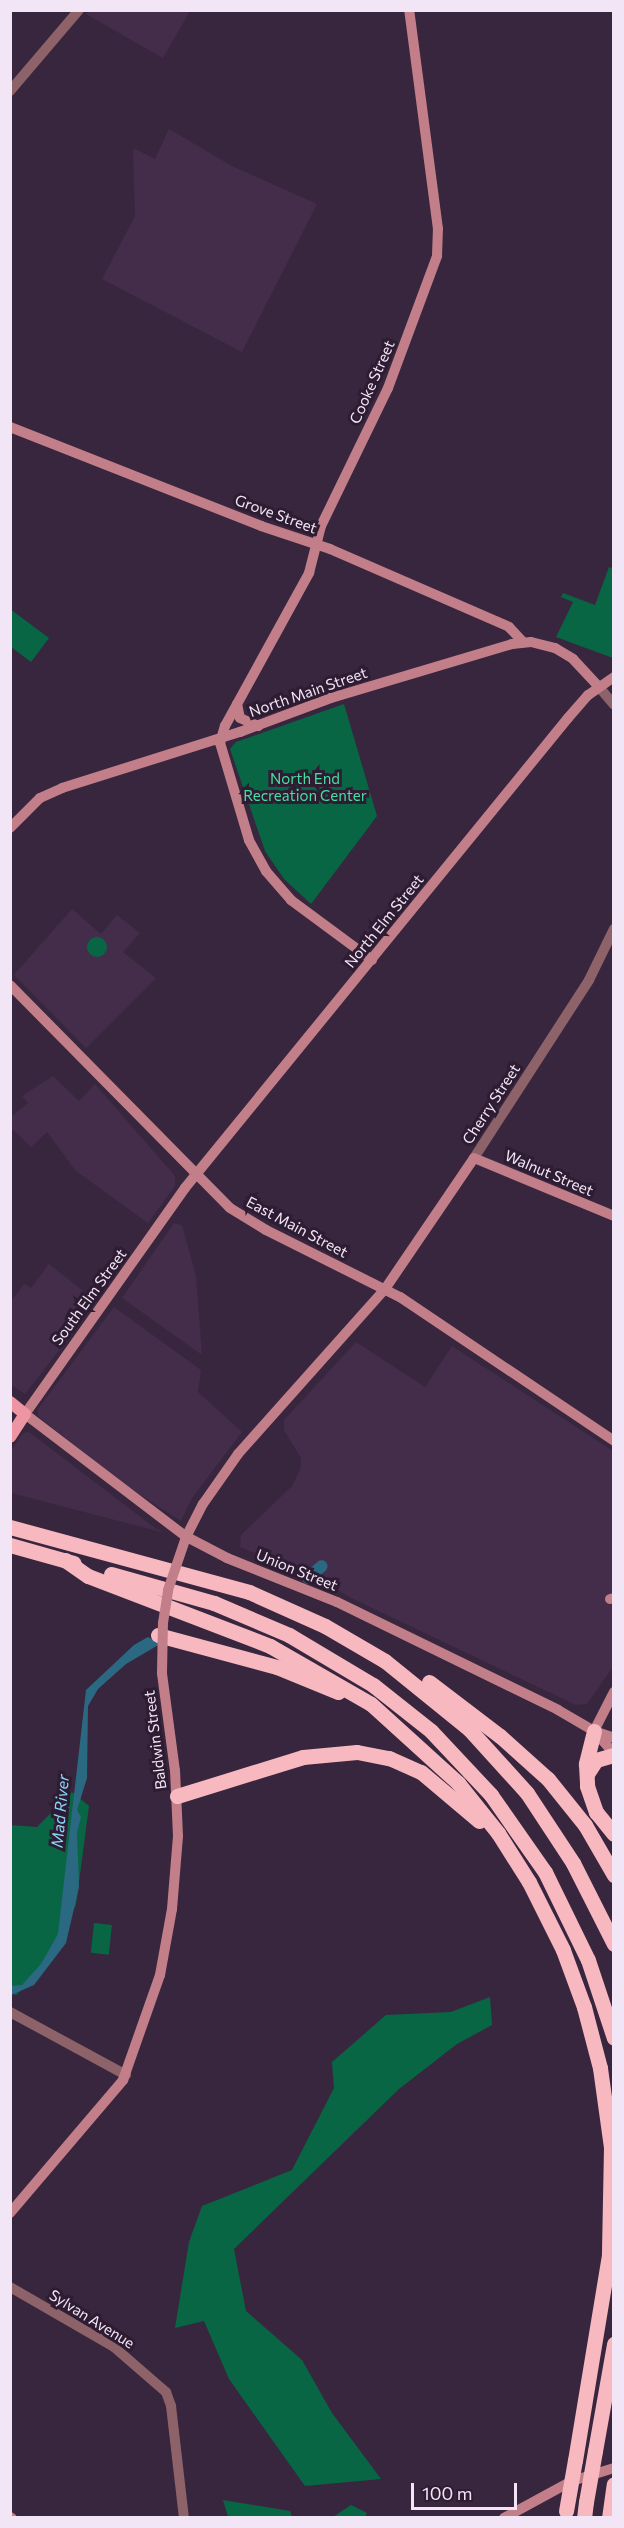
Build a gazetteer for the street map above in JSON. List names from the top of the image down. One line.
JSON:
{"streets":{"main road":["Cooke Street","Grove Street","North Main Street","North Elm Street","Cherry Street","Walnut Street","East Main Street","South Elm Street","Union Street","Baldwin Street"],"street":["Sylvan Avenue"]},"crossings":[["Cooke Street","Grove Street"],["Cooke Street","North Main Street"],["Grove Street","North Main Street"],["North Main Street","North Elm Street"],["North Elm Street","East Main Street"],["North Elm Street","South Elm Street"],["Cherry Street","Walnut Street"],["Cherry Street","East Main Street"],["Cherry Street","Baldwin Street"],["East Main Street","South Elm Street"],["East Main Street","Baldwin Street"],["South Elm Street","Union Street"]],"water":["Mad River"],"parks":["North End Recreation Center"],"scale_bar":"100 m"}
